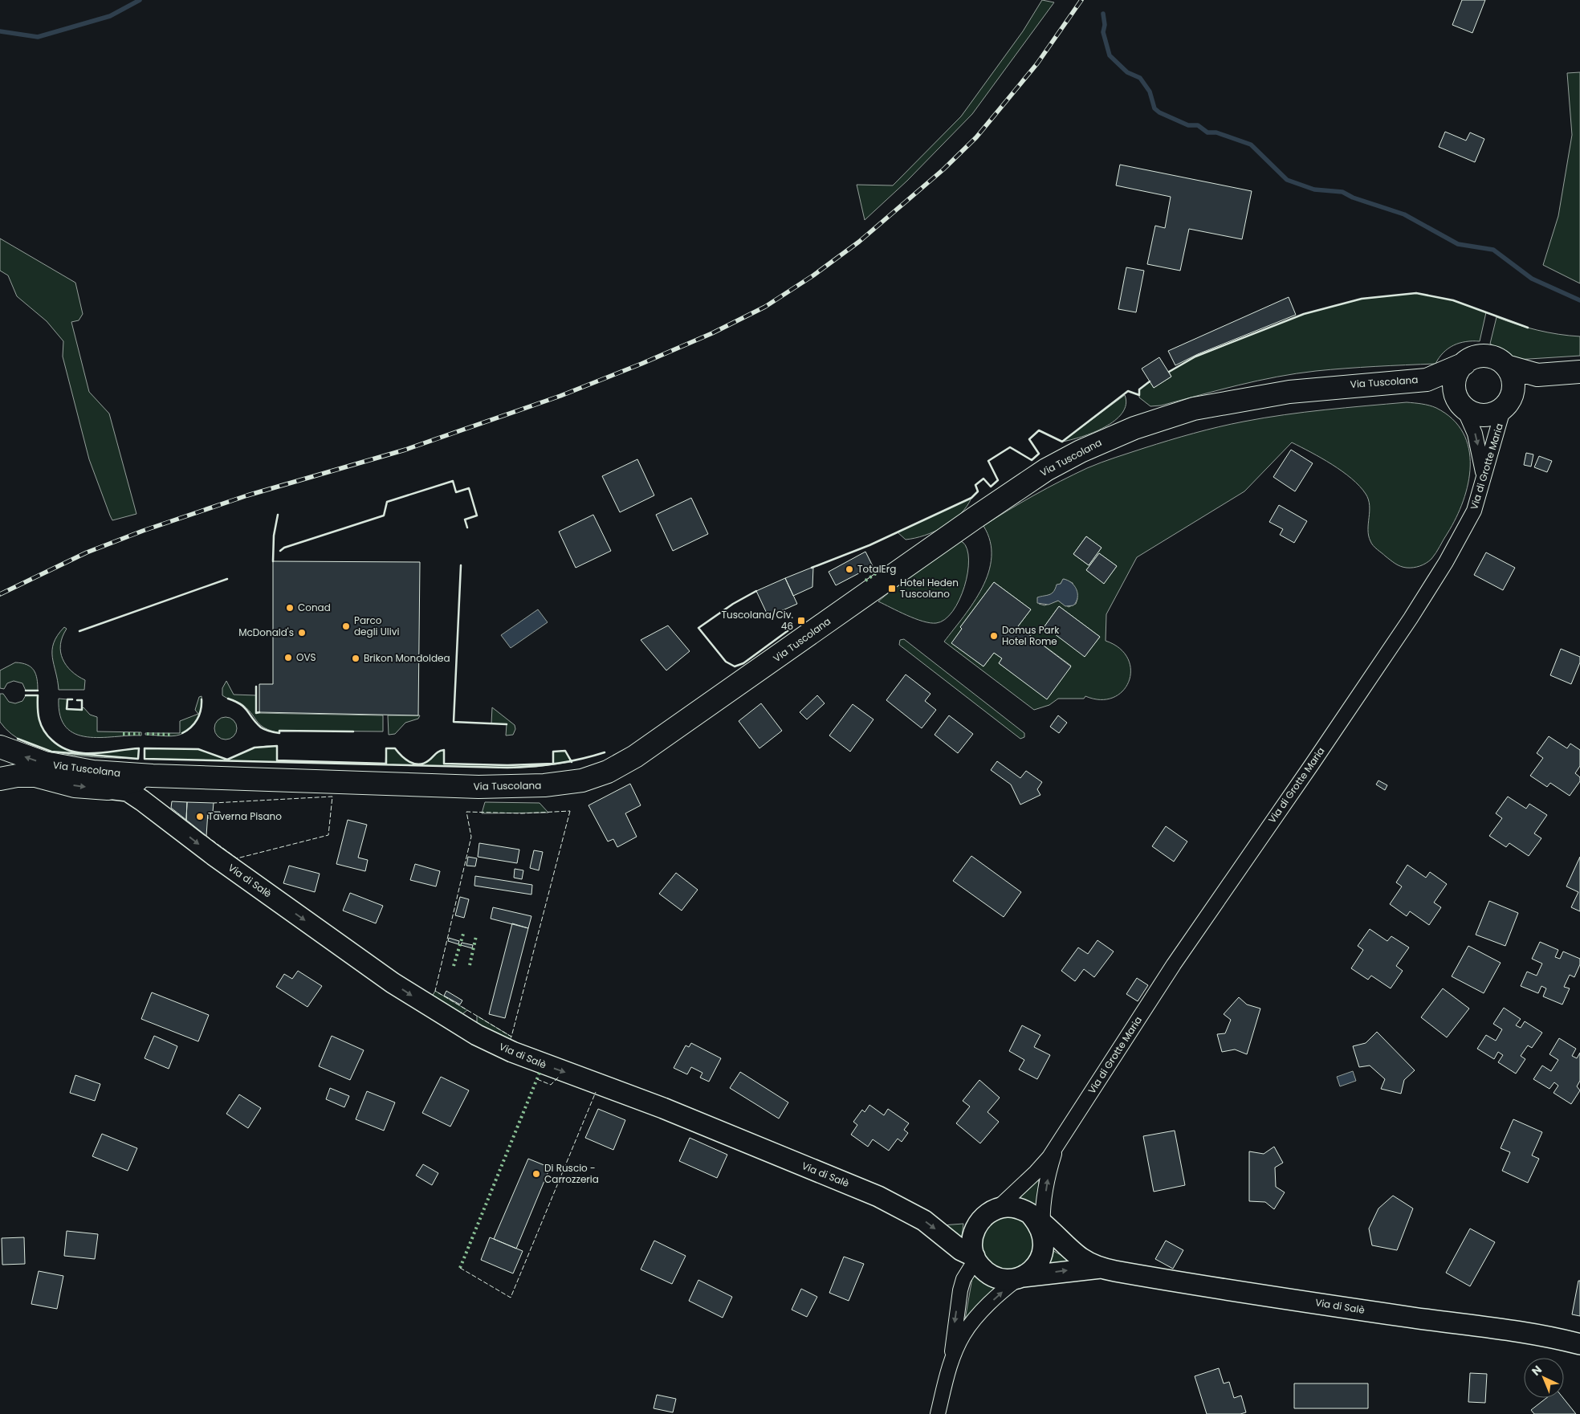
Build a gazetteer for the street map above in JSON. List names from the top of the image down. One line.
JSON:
{"streets":{"main road":["Via Tuscolana","Via di Salè"],"street":["Via di Grotte Maria"]},"crossings":[["Via Tuscolana","Via di Grotte Maria"],["Via Tuscolana","Via di Salè"],["Via di Grotte Maria","Via di Salè"]],"one_way":["Via di Salè"],"places":{"other":["TotalErg","Conad","Parco degli Ulivi","McDonald's","Domus Park Hotel Rome","OVS","Brikon MondoIdea","Taverna Pisano","Di Ruscio - Carrozzeria"],"transit":["Hotel Heden Tuscolano","Tuscolana/Civ. 46"]},"north":"top left"}
